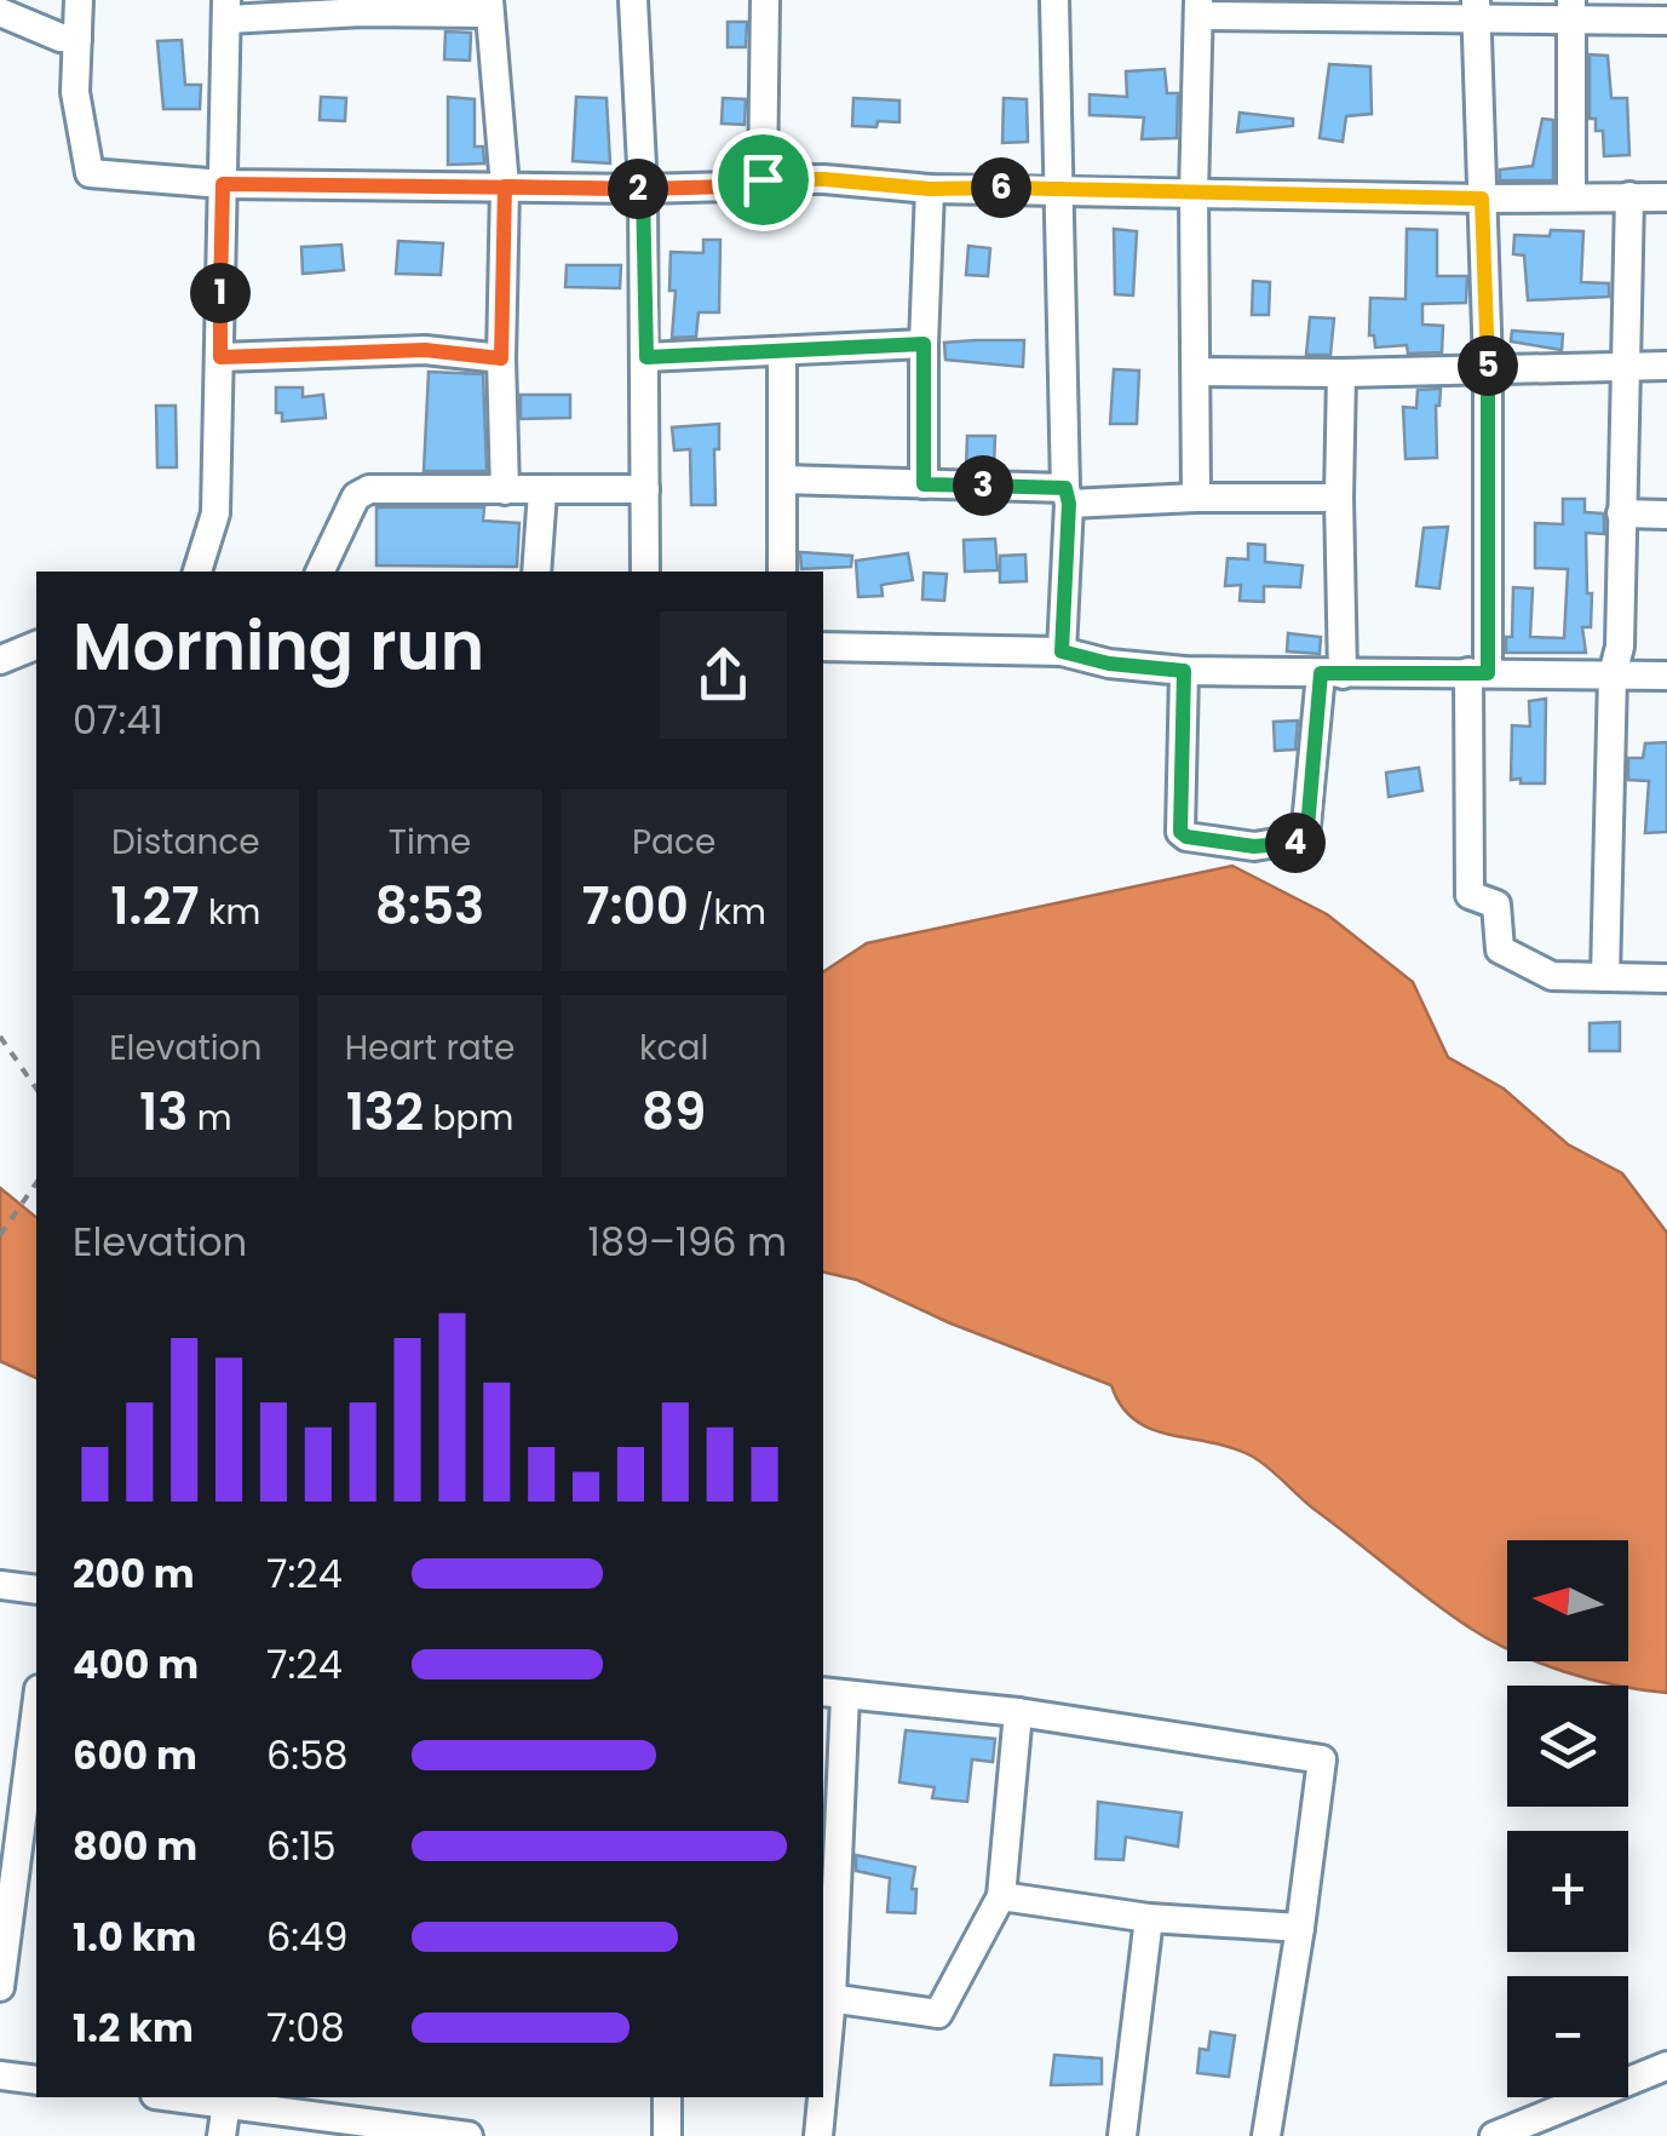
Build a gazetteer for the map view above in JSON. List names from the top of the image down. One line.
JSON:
{"north":"left","page":{"pins":["6","2","1","5","3","4"],"heading":["Morning run","07:41"],"stats":[["Distance","1.27 km"],["Time","8:53"],["Pace","7:00 /km"],["Elevation","13 m"],["Heart rate","132 bpm"],["kcal","89"]],"chart":["Elevation","189–196 m"],"list":[{"name":"200 m","note":"7:24"},{"name":"400 m","note":"7:24"},{"name":"600 m","note":"6:58"},{"name":"800 m","note":"6:15"},{"name":"1.0 km","note":"6:49"},{"name":"1.2 km","note":"7:08"}],"map_buttons":["+","−"]}}
